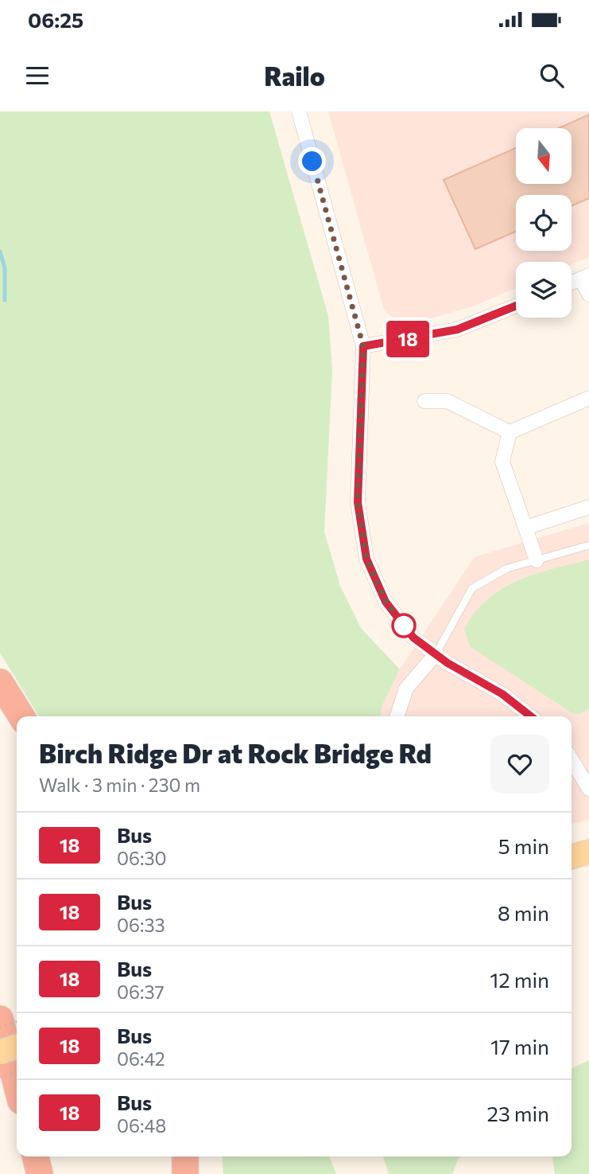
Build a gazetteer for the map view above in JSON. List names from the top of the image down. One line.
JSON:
{"lines":["bus line 18"],"north":"bottom","page":{"status":"06:25","header":"Railo","on_map":"18","heading":["Birch Ridge Dr at Rock Bridge Rd","Walk · 3 min · 230 m"],"list":[{"mark":"18","name":"Bus","note":"06:30","value":"5 min"},{"mark":"18","name":"Bus","note":"06:33","value":"8 min"},{"mark":"18","name":"Bus","note":"06:37","value":"12 min"},{"mark":"18","name":"Bus","note":"06:42","value":"17 min"},{"mark":"18","name":"Bus","note":"06:48","value":"23 min"}]}}
